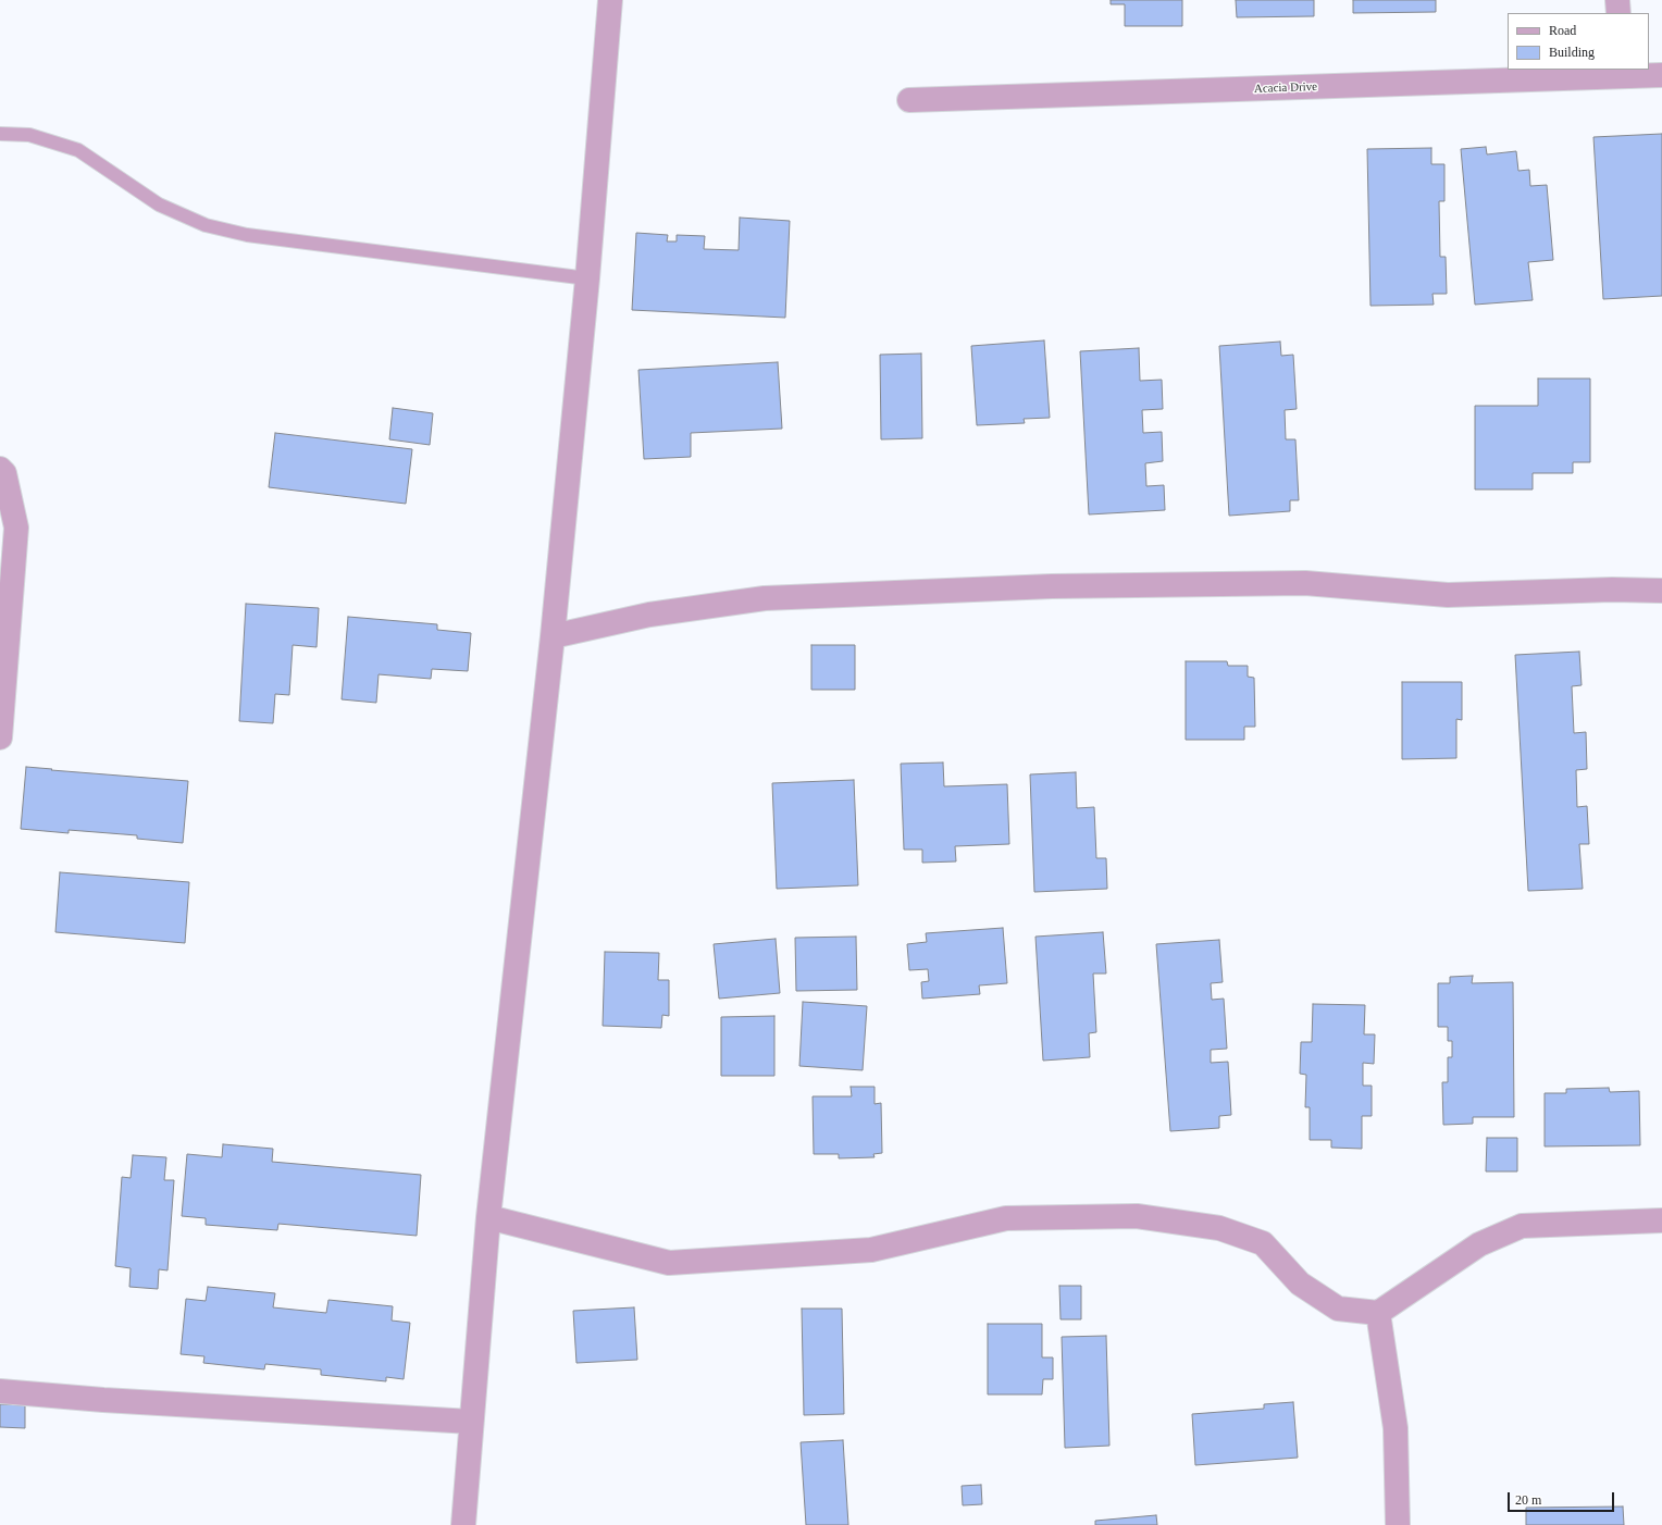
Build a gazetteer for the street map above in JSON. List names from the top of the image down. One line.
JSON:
{"streets":{"street":["Acacia Drive"]},"legend":["Road","Building"],"scale_bar":"20 m"}
